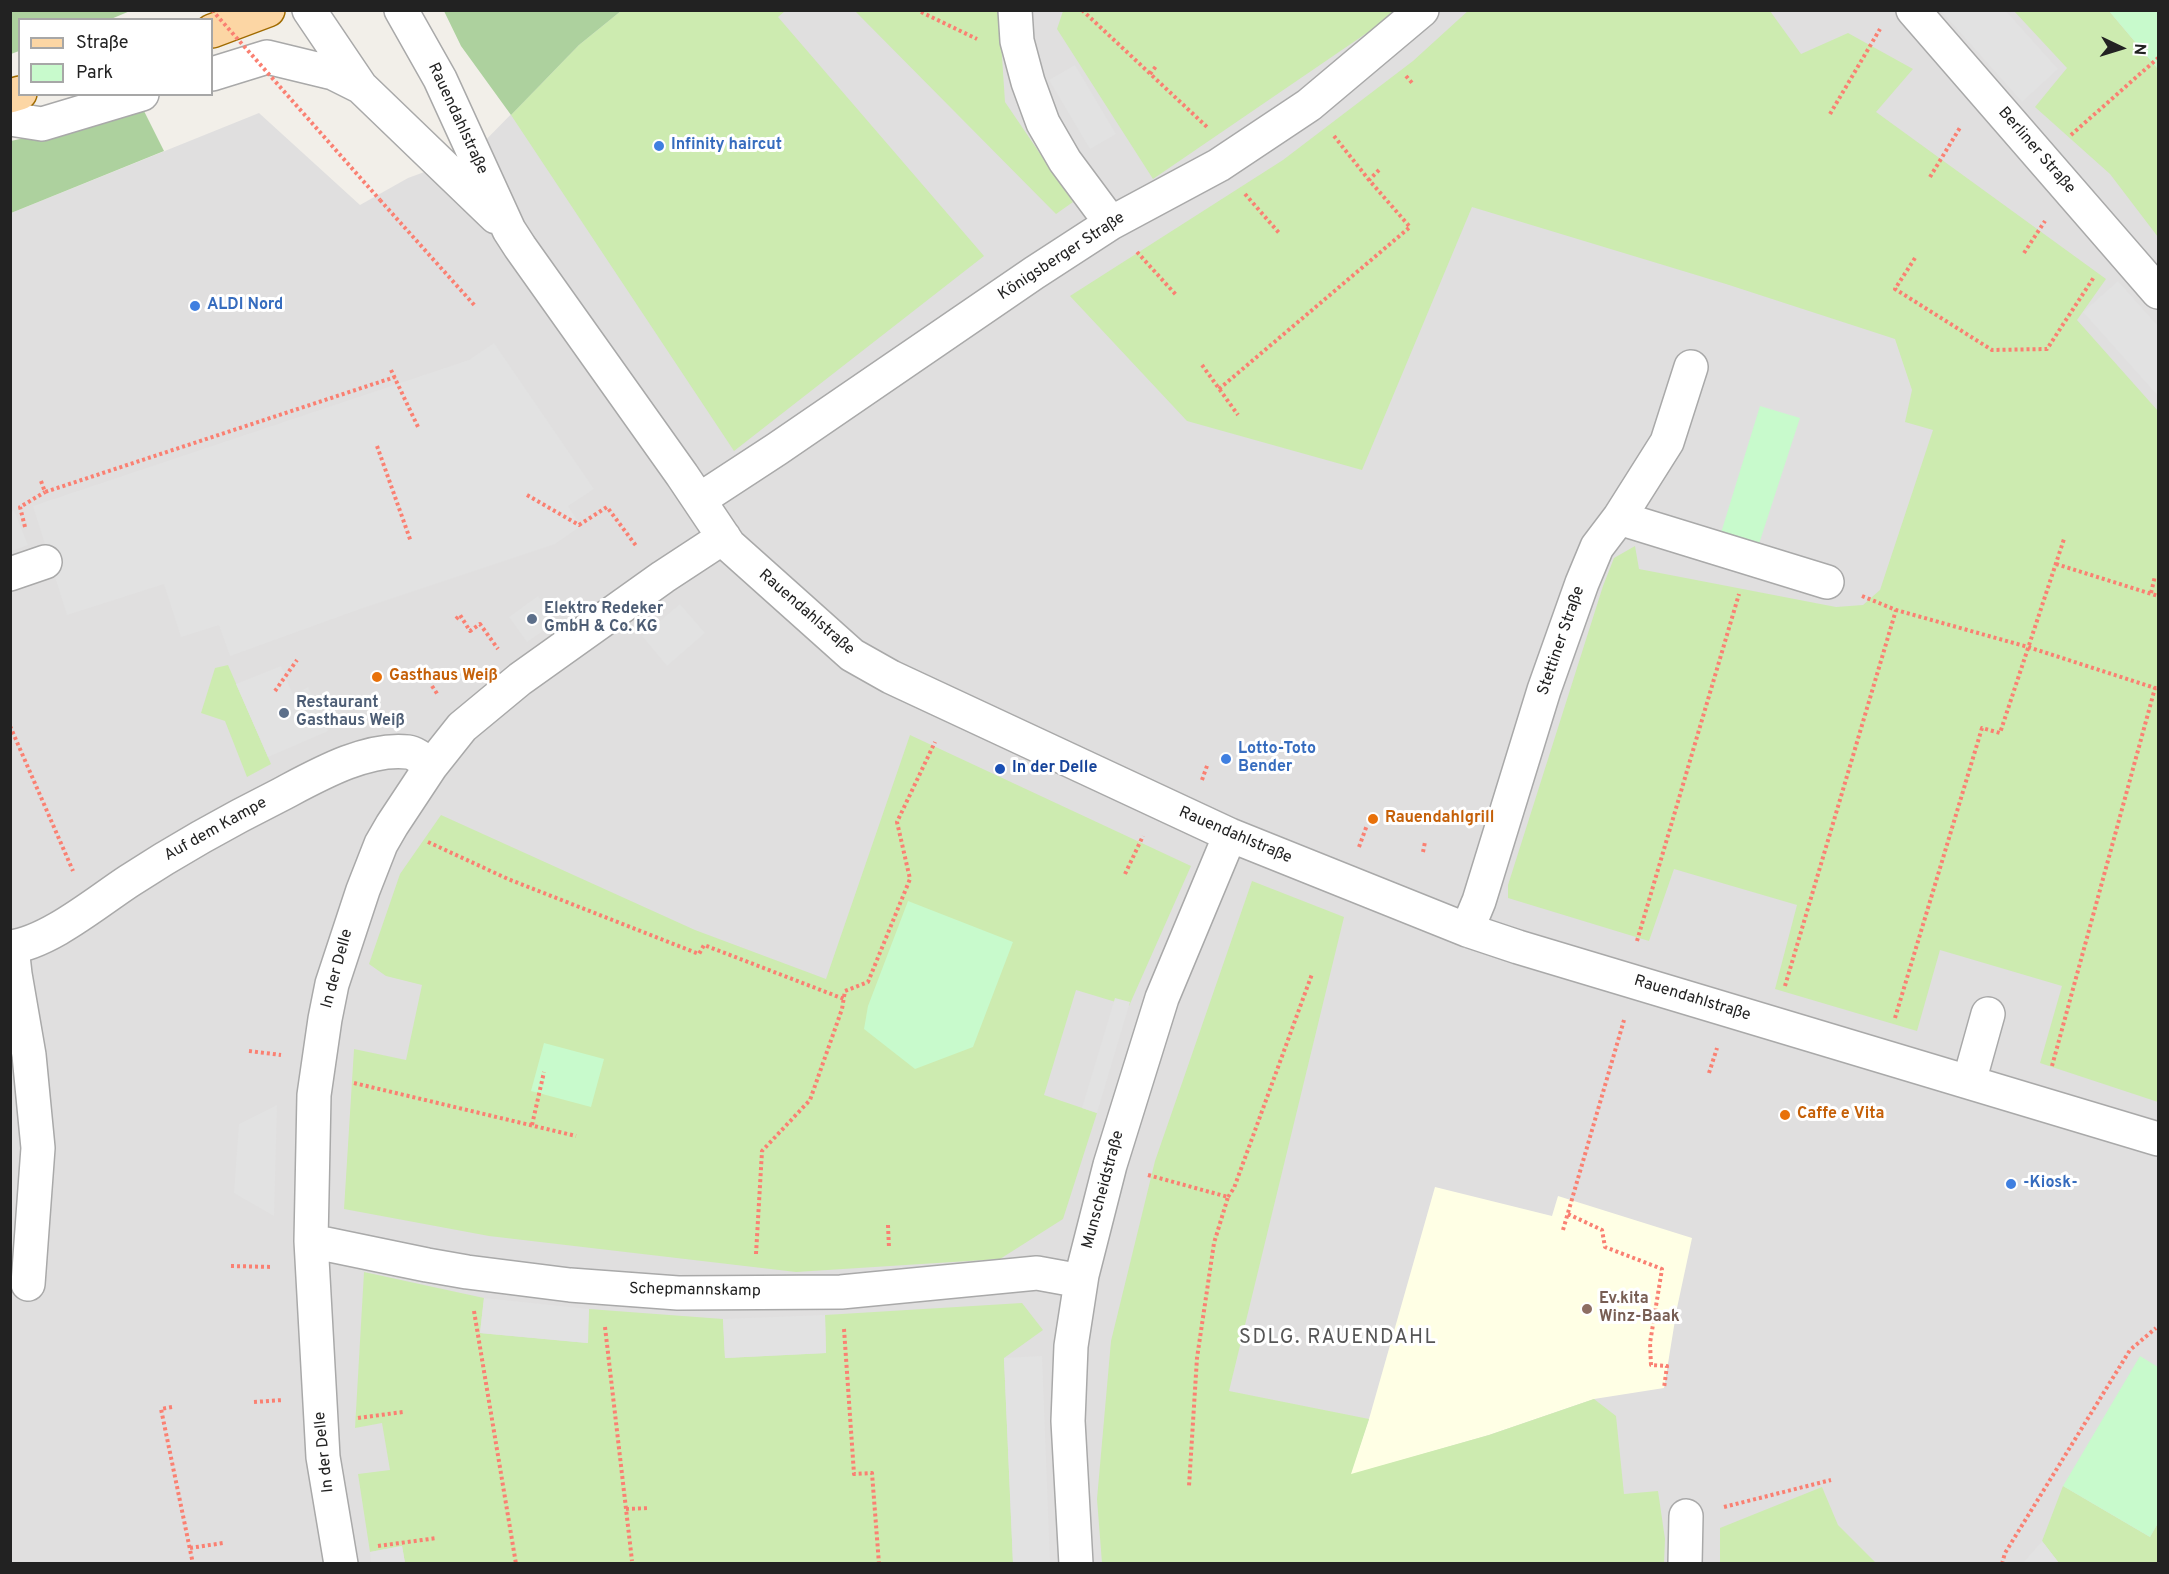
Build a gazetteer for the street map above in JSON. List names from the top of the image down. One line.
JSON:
{"streets":{"street":["Rauendahlstraße","Berliner Straße","Königsberger Straße","Stettiner Straße","Auf dem Kampe","In der Delle","Munscheidstraße","Schepmannskamp"]},"crossings":[["Rauendahlstraße","Königsberger Straße"],["Rauendahlstraße","Stettiner Straße"],["Rauendahlstraße","In der Delle"],["Rauendahlstraße","Munscheidstraße"],["Auf dem Kampe","In der Delle"],["In der Delle","Schepmannskamp"],["Munscheidstraße","Schepmannskamp"]],"districts":["SDLG. RAUENDAHL"],"places":["Infinity haircut","ALDI Nord","Elektro Redeker GmbH & Co. KG","Gasthaus Weiß","Restaurant Gasthaus Weiß","Lotto-Toto Bender","In der Delle","Rauendahlgrill","Caffe e Vita","-Kiosk-","Ev.kita Winz-Baak"],"legend":["Straße","Park"],"north":"right"}
